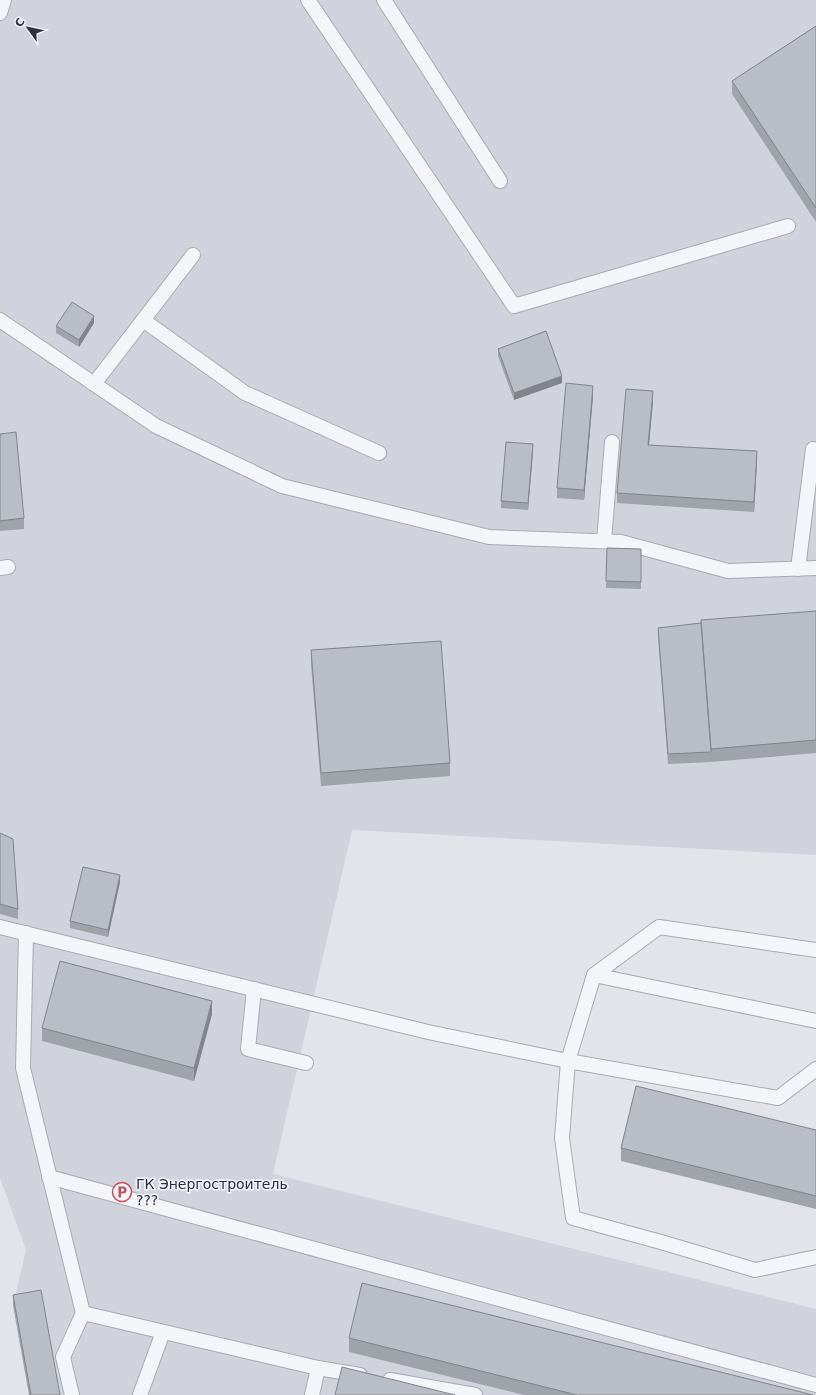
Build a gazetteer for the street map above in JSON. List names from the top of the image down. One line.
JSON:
{"places":{"parking":["ГК Энергостроитель ???"]},"north":"top left"}
